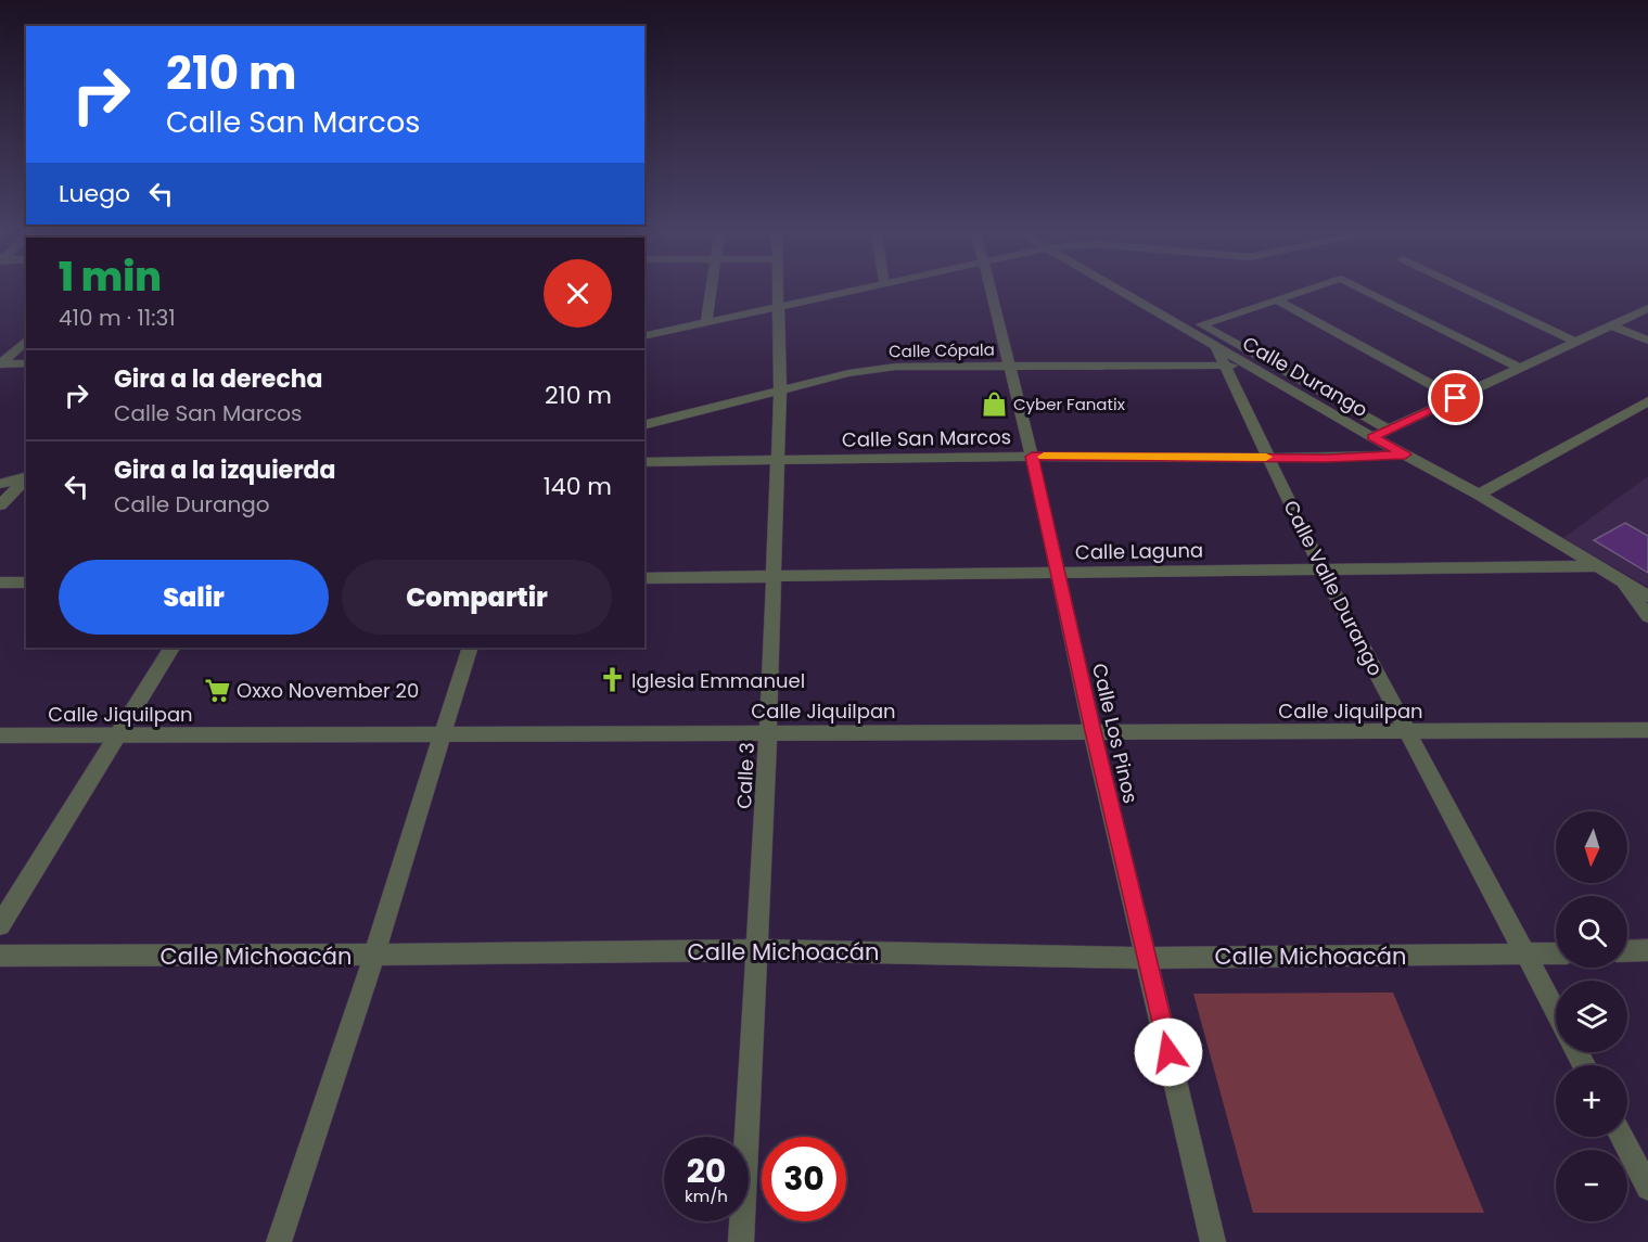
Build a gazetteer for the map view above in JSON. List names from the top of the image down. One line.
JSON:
{"streets":{"street":["Calle Cópala","Calle Durango","Calle San Marcos","Calle Laguna","Calle Valle Durango","Calle Jiquilpan","Calle Los Pinos","Calle 3","Calle Michoacán"]},"crossings":[["Calle Cópala","Calle Durango"],["Calle Cópala","Calle Valle Durango"],["Calle Cópala","Calle Los Pinos"],["Calle Cópala","Calle 3"],["Calle Durango","Calle San Marcos"],["Calle Durango","Calle Laguna"],["Calle Durango","Calle Valle Durango"],["Calle San Marcos","Calle Valle Durango"],["Calle San Marcos","Calle Los Pinos"],["Calle San Marcos","Calle 3"],["Calle Laguna","Calle Valle Durango"],["Calle Laguna","Calle Los Pinos"],["Calle Laguna","Calle 3"],["Calle Valle Durango","Calle Jiquilpan"],["Calle Valle Durango","Calle Michoacán"],["Calle Jiquilpan","Calle Los Pinos"],["Calle Jiquilpan","Calle 3"],["Calle Los Pinos","Calle Michoacán"],["Calle 3","Calle Michoacán"]],"places":{"shop":["Cyber Fanatix"],"church":["Iglesia Emmanuel"],"supermarket":["Oxxo November 20"]},"north":"bottom","page":{"turn":["210 m","Calle San Marcos"],"then":"Luego","heading":["1 min","410 m · 11:31"],"list":[{"name":"Gira a la derecha","note":"Calle San Marcos","value":"210 m"},{"name":"Gira a la izquierda","note":"Calle Durango","value":"140 m"}],"buttons":["Salir","Compartir"],"map_buttons":["+","−"],"speed":"20 km/h","limit":"30"}}
